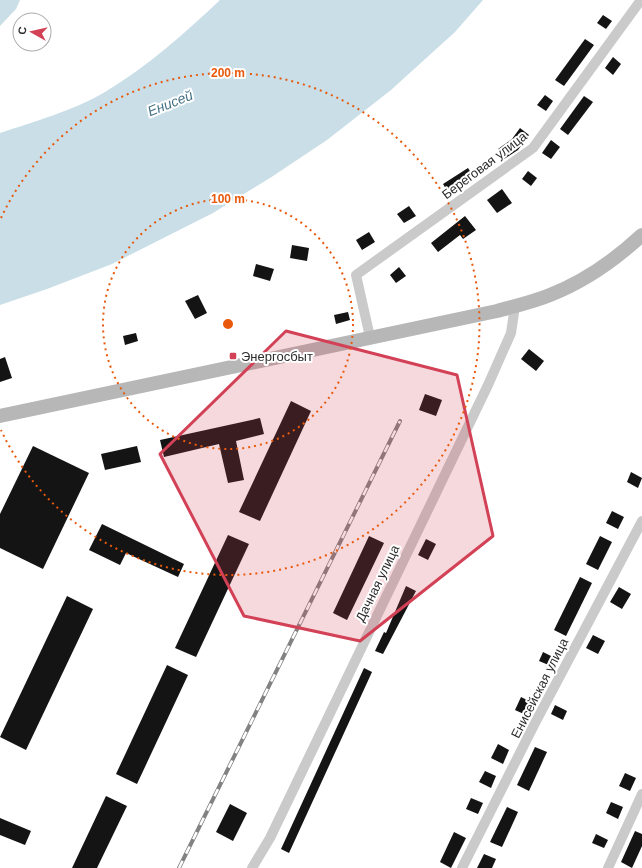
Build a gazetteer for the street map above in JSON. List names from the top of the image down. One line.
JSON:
{"streets":{"street":["Береговая улица","Дачная улица","Енисейская улица"]},"water":["Енисей"],"places":{"transit":["Энергосбыт"]},"north":"left","rings":["200 m","100 m"]}
